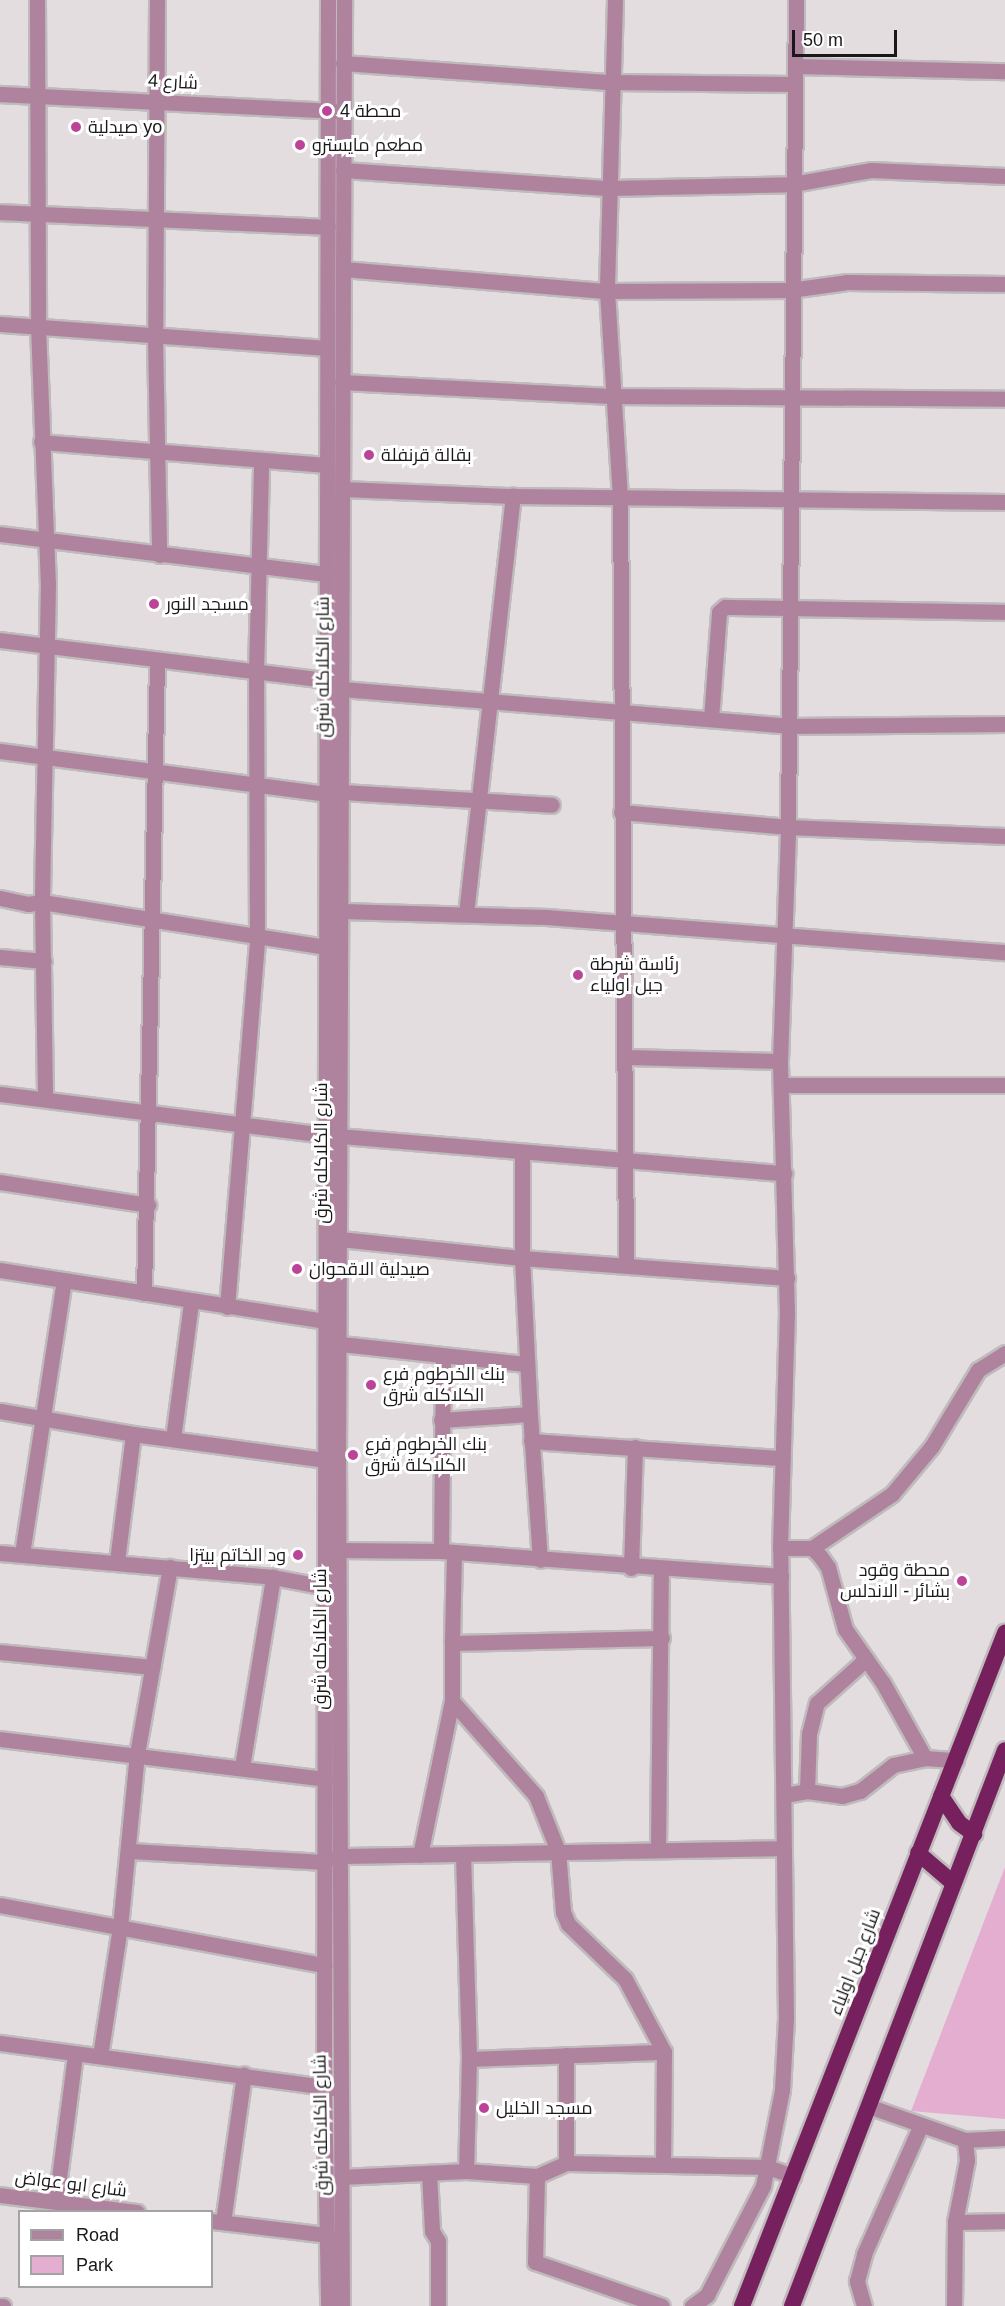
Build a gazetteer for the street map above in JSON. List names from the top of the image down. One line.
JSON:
{"streets":{"highway":["شارع جبل اولياء"],"street":["شارع 4","شارع الكلاكله شرق","شارع ابو عواض"]},"crossings":[["شارع 4","شارع الكلاكله شرق"]],"places":["محطة 4","صيدلية yo","مطعم مايسترو","بقالة قرنفلة","مسجد النور","رئاسة شرطة جبل اولياء","صيدلية الاقحوان","بنك الخرطوم فرع الكلاكله شرق","بنك الخرطوم فرع الكلاكلة شرق","ود الخاتم بيتزا","محطة وقود بشائر - الاندلس","مسجد الخليل"],"legend":["Road","Park"],"scale_bar":"50 m"}
